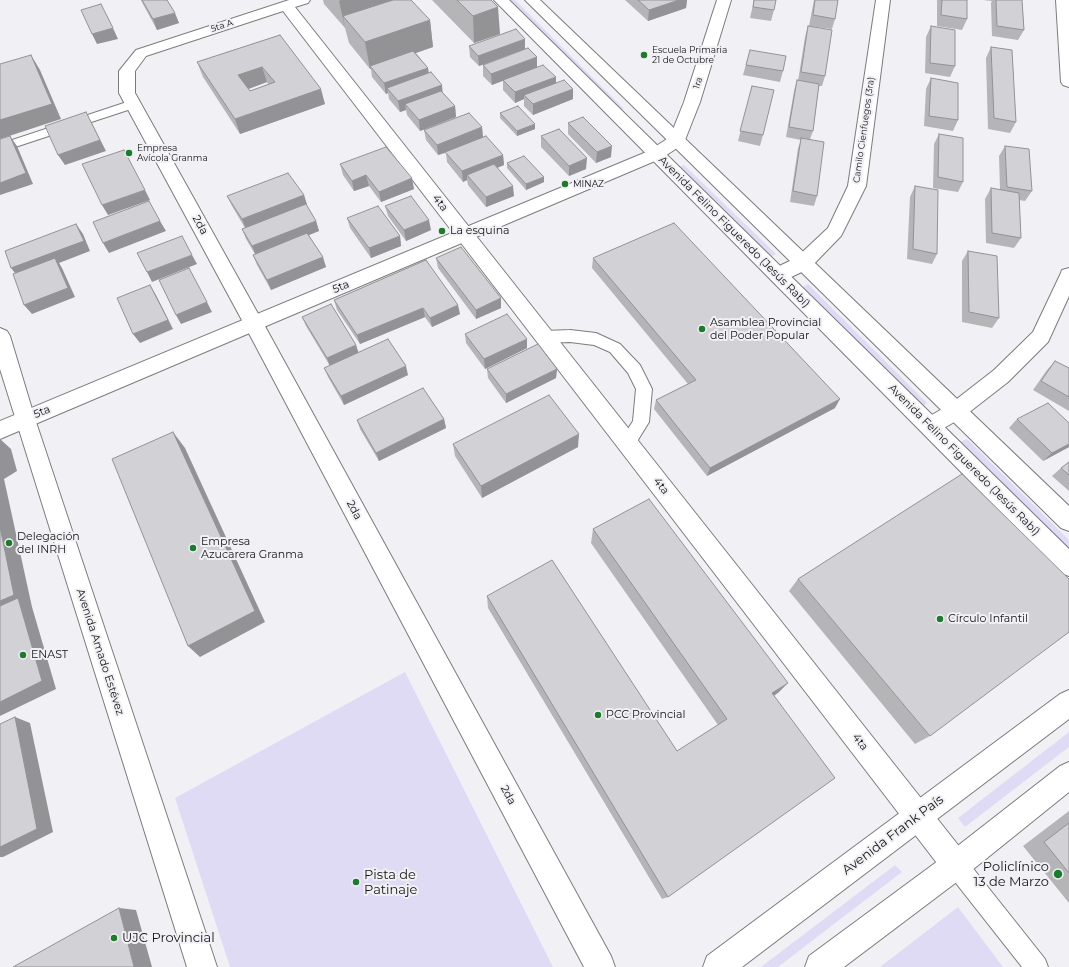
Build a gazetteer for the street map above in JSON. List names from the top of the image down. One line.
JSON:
{"streets":{"street":["5ta A","1ra","Camilo Cienfuegos (3ra)","4ta","2da","Avenida Felino Figueredo (Jesús Rabí)","5ta","Avenida Amado Estévez","Avenida Frank País"]},"crossings":[["5ta A","4ta"],["5ta A","2da"],["Camilo Cienfuegos (3ra)","Avenida Felino Figueredo (Jesús Rabí)"],["4ta","5ta"],["4ta","Avenida Frank País"],["2da","5ta"],["Avenida Felino Figueredo (Jesús Rabí)","5ta"],["5ta","Avenida Amado Estévez"]],"places":["Escuela Primaria 21 de Octubre","Empresa Avícola Granma","MINAZ","La esquina","Asamblea Provincial del Poder Popular","Delegación del INRH","Empresa Azucarera Granma","Círculo Infantil","ENAST","PCC Provincial","Policlínico 13 de Marzo","Pista de Patinaje","UJC Provincial"]}
